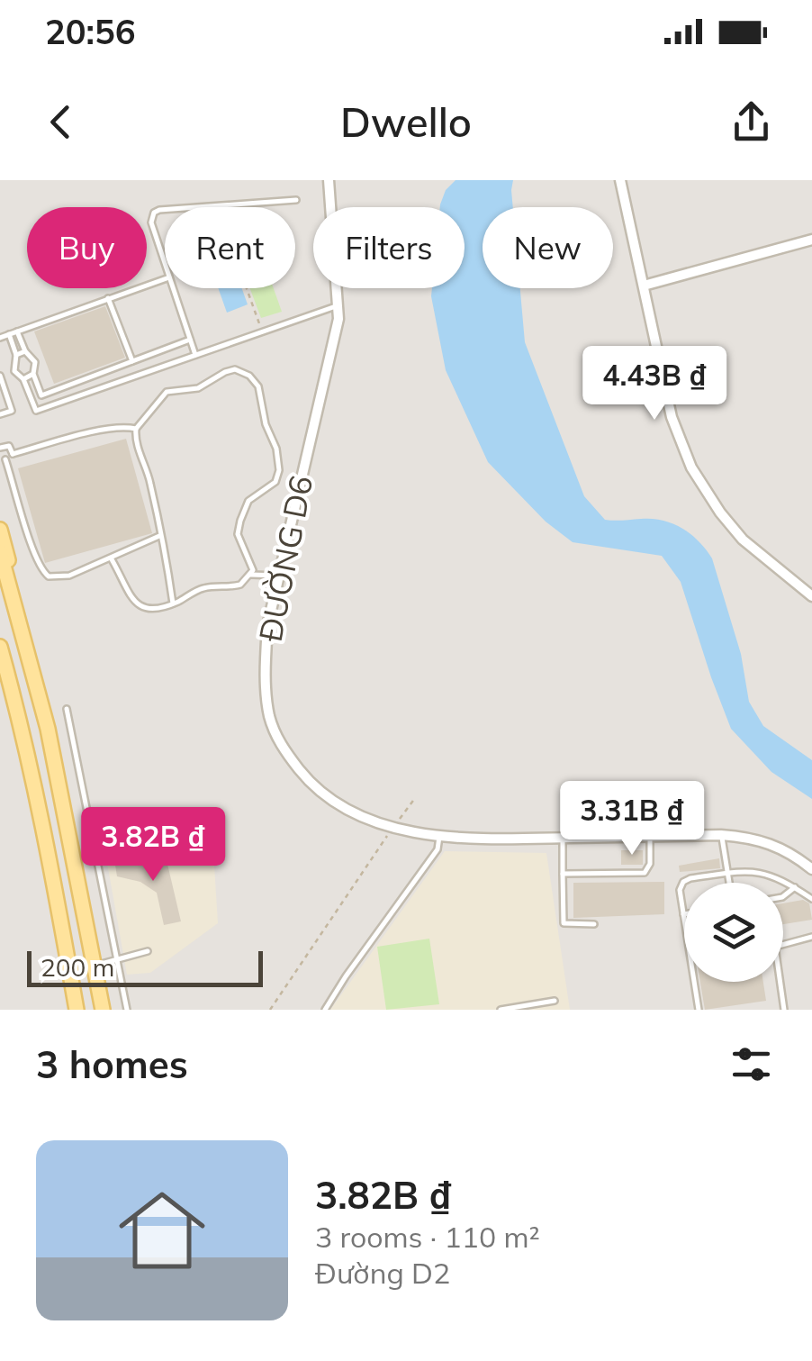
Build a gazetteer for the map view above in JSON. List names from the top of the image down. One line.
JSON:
{"streets":{"street":["ĐƯỜNG D6"]},"scale_bar":"200 m","page":{"status":"20:56","header":"Dwello","chip":["Buy","Rent","Filters","New"],"price":["4.43B ₫","3.31B ₫","3.82B ₫"],"scale":"200 m","heading":"3 homes","list":[{"name":"3.82B ₫","note":"3 rooms · 110 m² · Đường D2"}]}}
